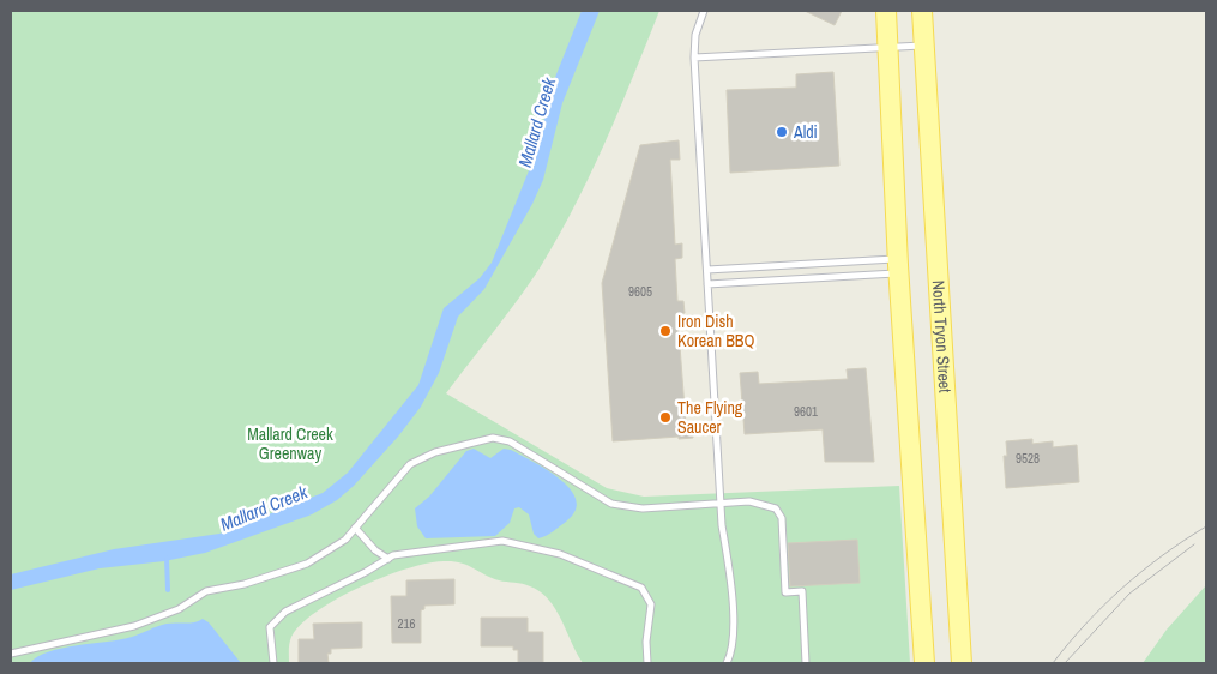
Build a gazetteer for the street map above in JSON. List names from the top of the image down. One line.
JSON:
{"streets":{"main road":["North Tryon Street"]},"water":["Mallard Creek"],"parks":["Mallard Creek Greenway"],"places":["Aldi","Iron Dish Korean BBQ","The Flying Saucer"],"house_numbers":["9605","9601","9528","216"]}
